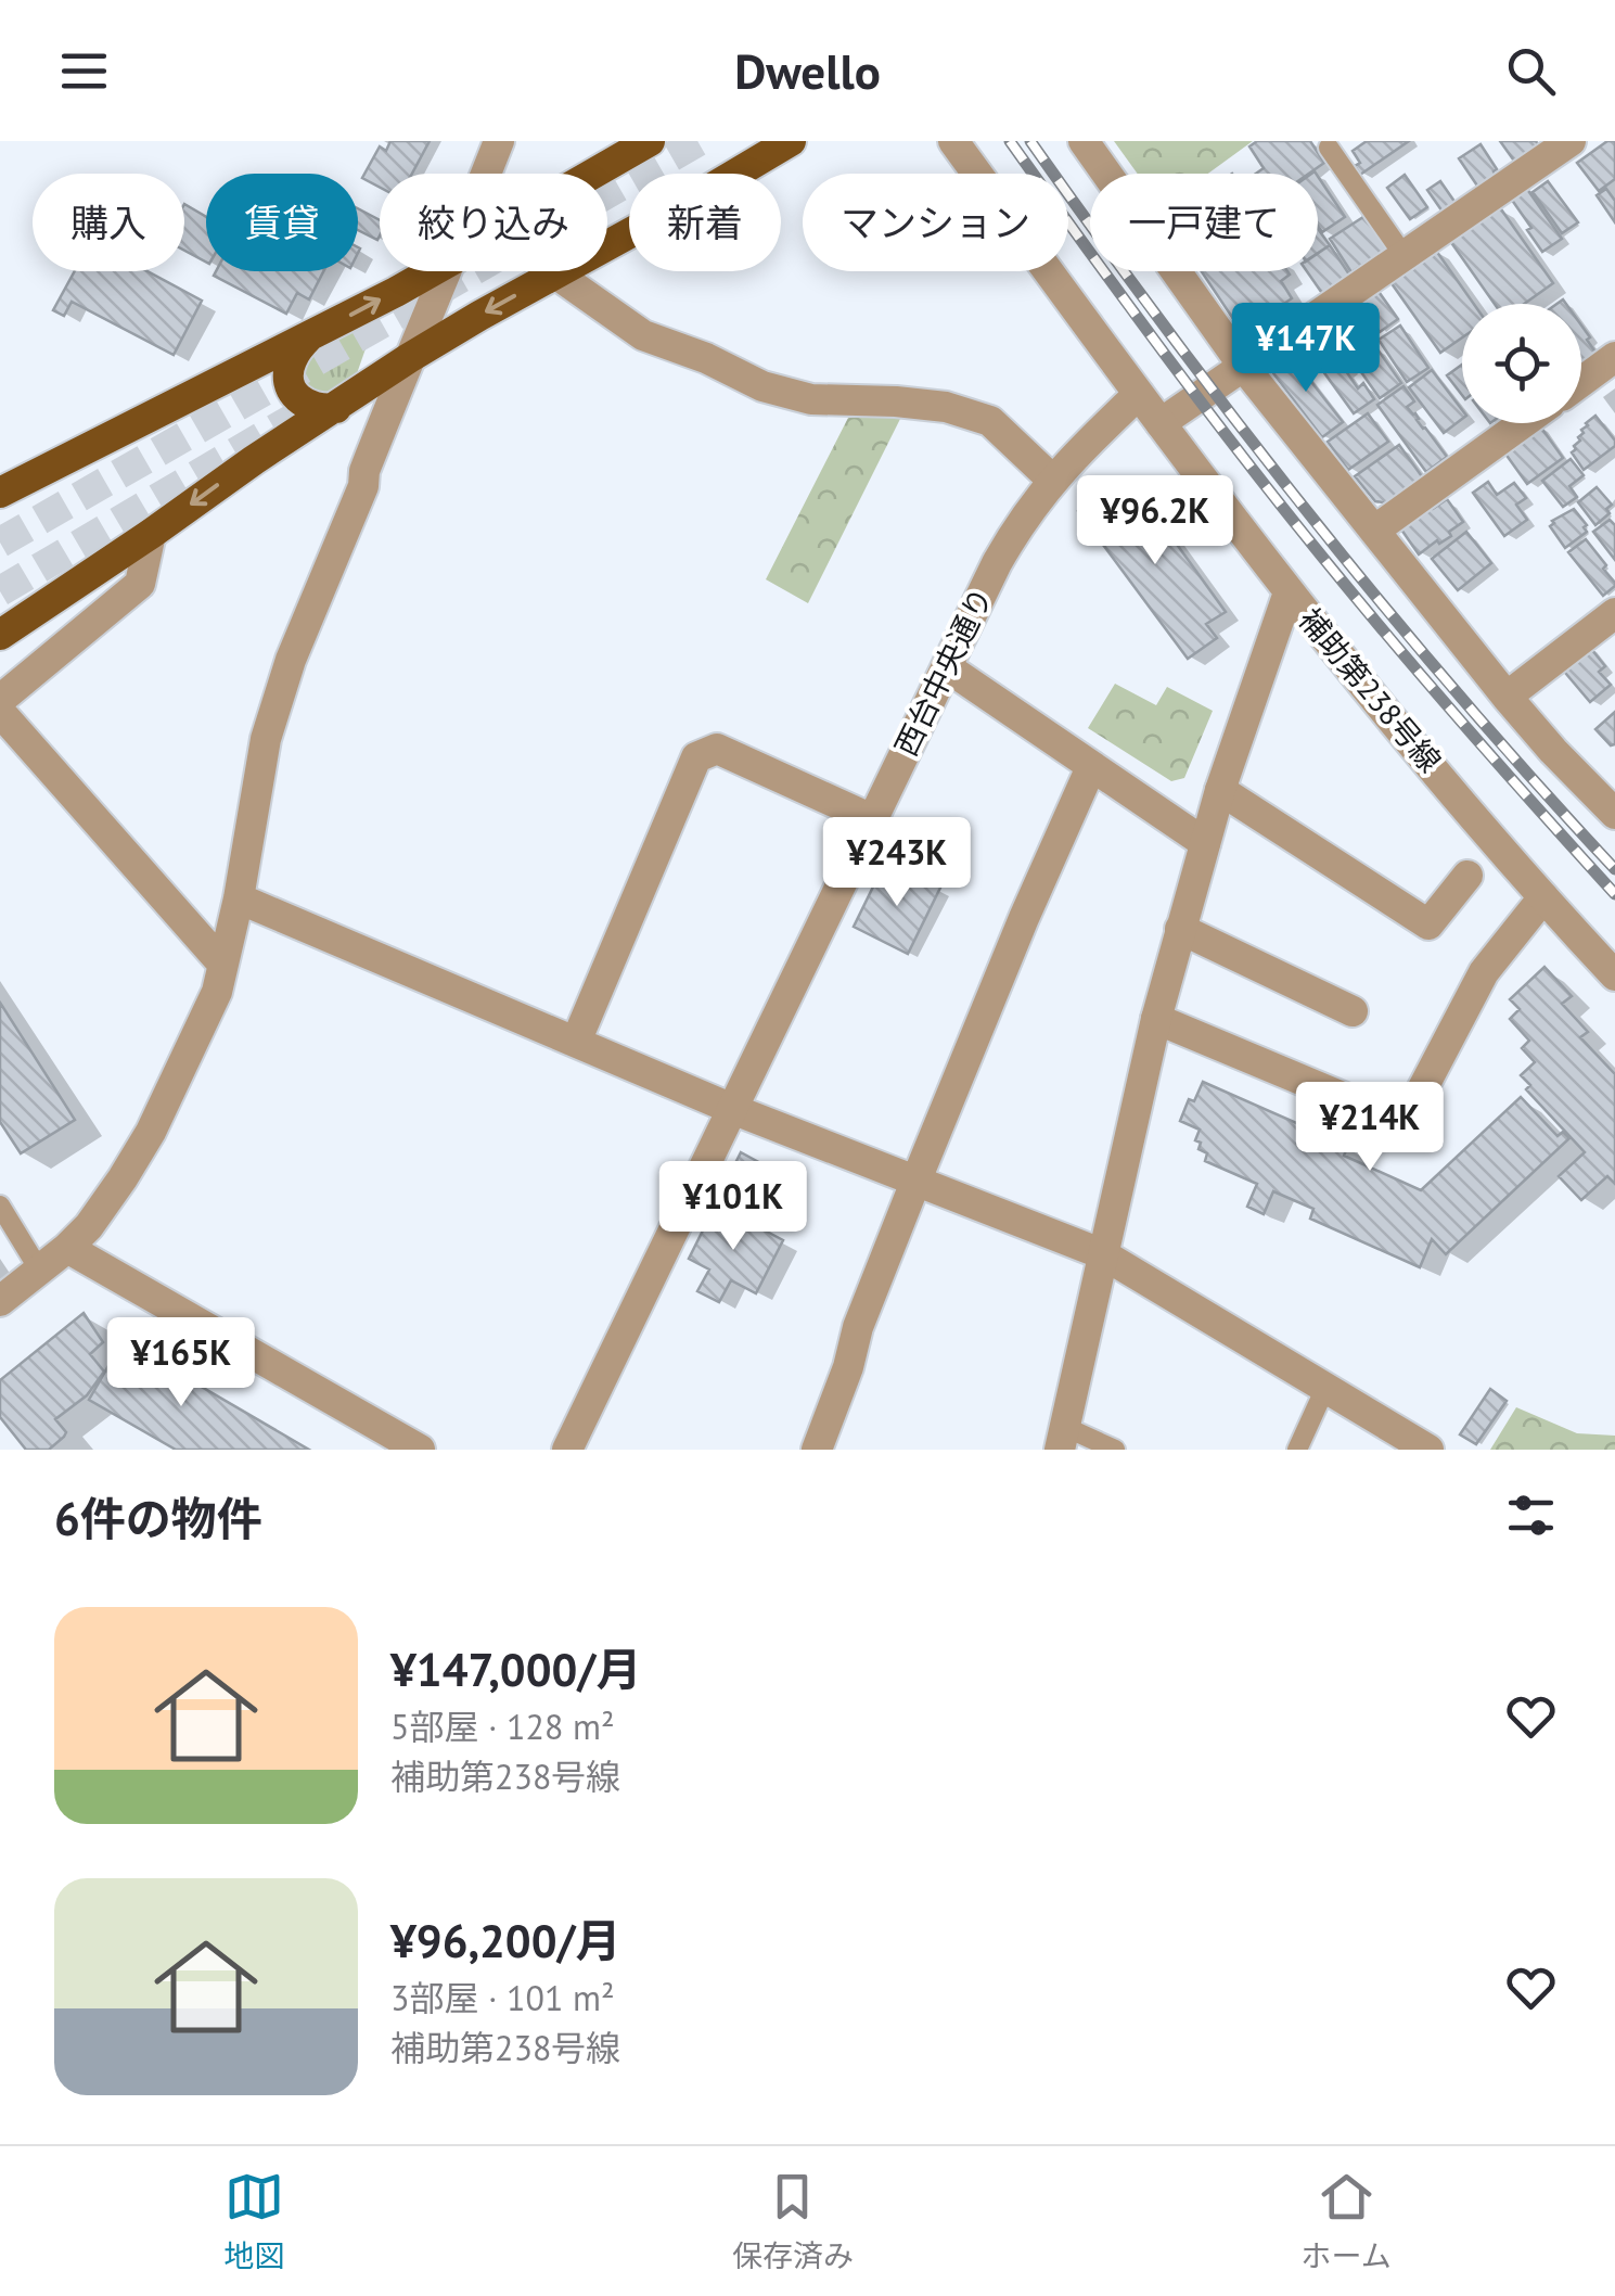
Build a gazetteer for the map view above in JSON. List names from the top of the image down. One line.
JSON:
{"streets":{"street":["西台中央通り","補助第238号線"]},"crossings":[["西台中央通り","補助第238号線"]],"page":{"header":"Dwello","chip":["購入","賃貸","絞り込み","新着","マンション","一戸建て"],"price":["¥147K","¥96.2K","¥243K","¥214K","¥101K","¥165K"],"heading":"6件の物件","list":[{"name":"¥147,000/月","note":"5部屋 · 128 m² · 補助第238号線"},{"name":"¥96,200/月","note":"3部屋 · 101 m² · 補助第238号線"}],"tabs":["地図","保存済み","ホーム"]}}
